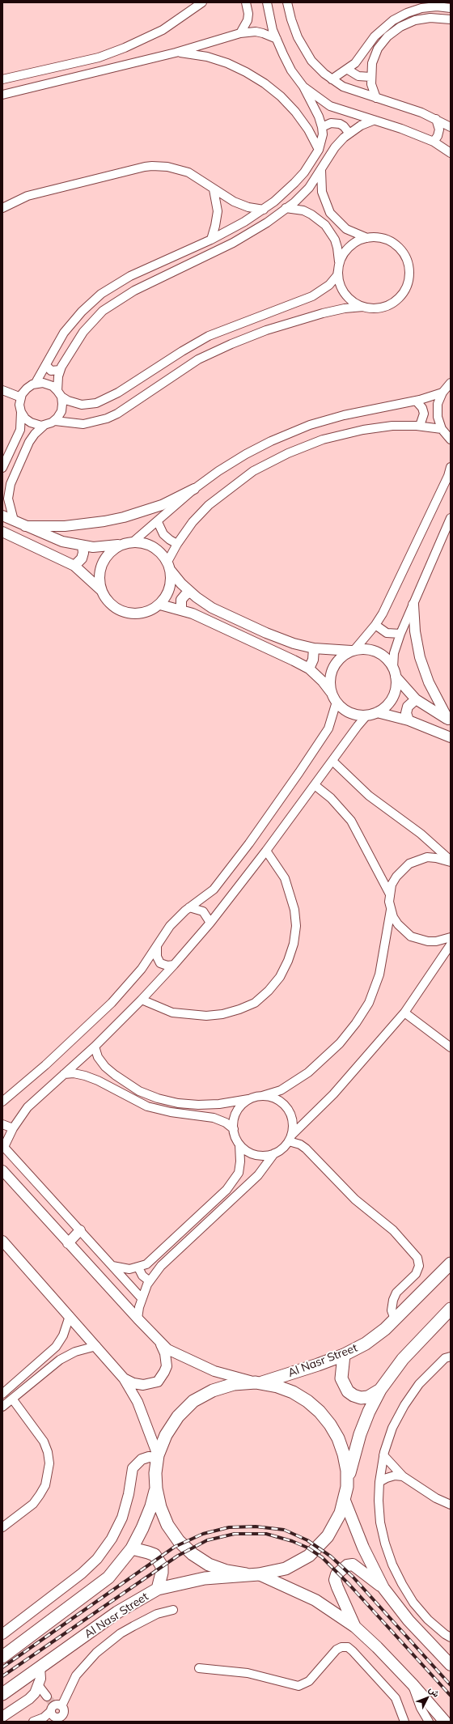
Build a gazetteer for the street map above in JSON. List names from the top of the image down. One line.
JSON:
{"streets":{"main road":["Al Nasr Street"]},"north":"top right"}
